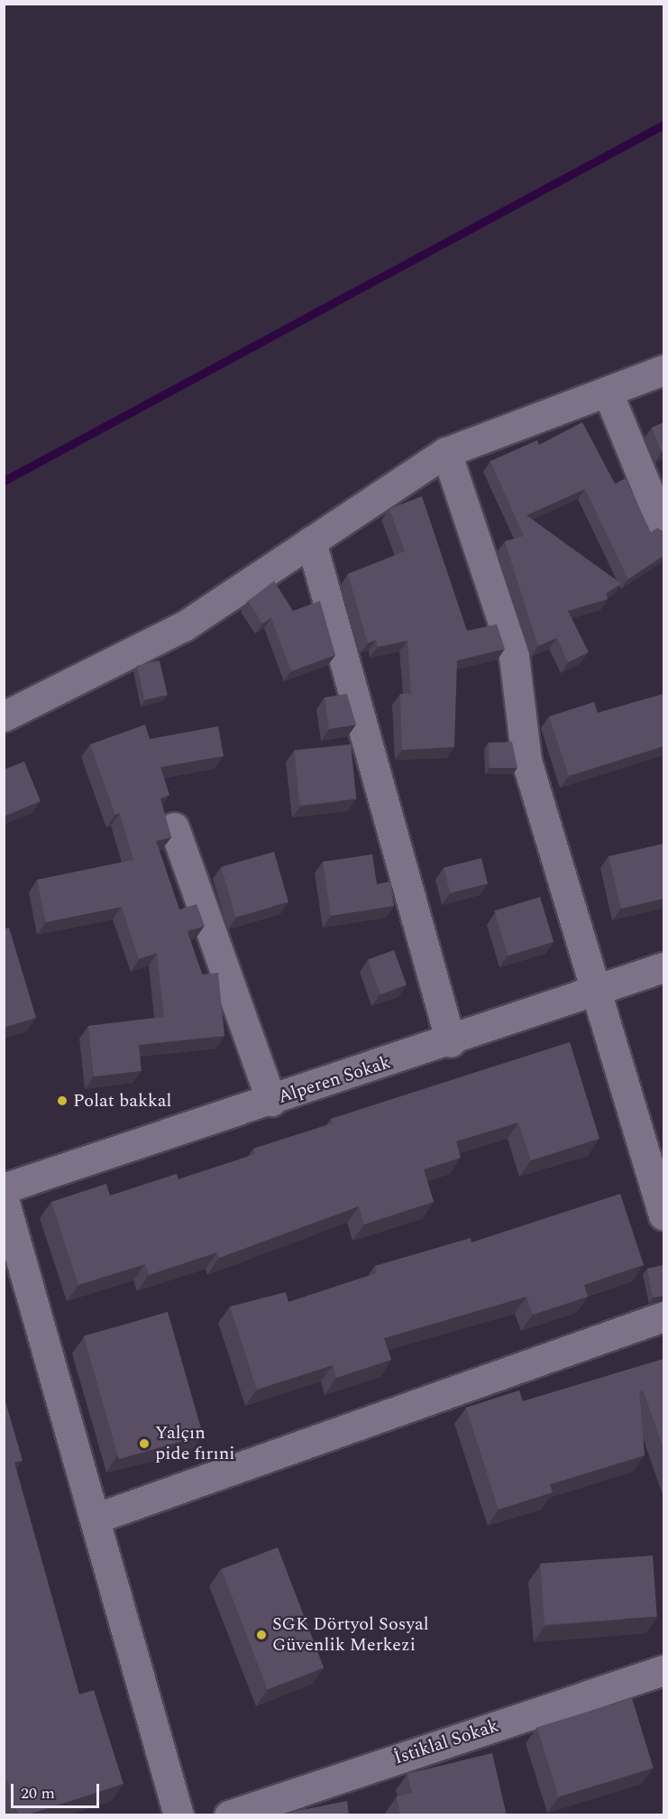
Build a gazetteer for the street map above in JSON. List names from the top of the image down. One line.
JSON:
{"streets":{"street":["Alperen Sokak","İstiklal Sokak"]},"places":["Polat bakkal","Yalçın pide fırıni","SGK Dörtyol Sosyal Güvenlik Merkezi"],"scale_bar":"20 m"}
